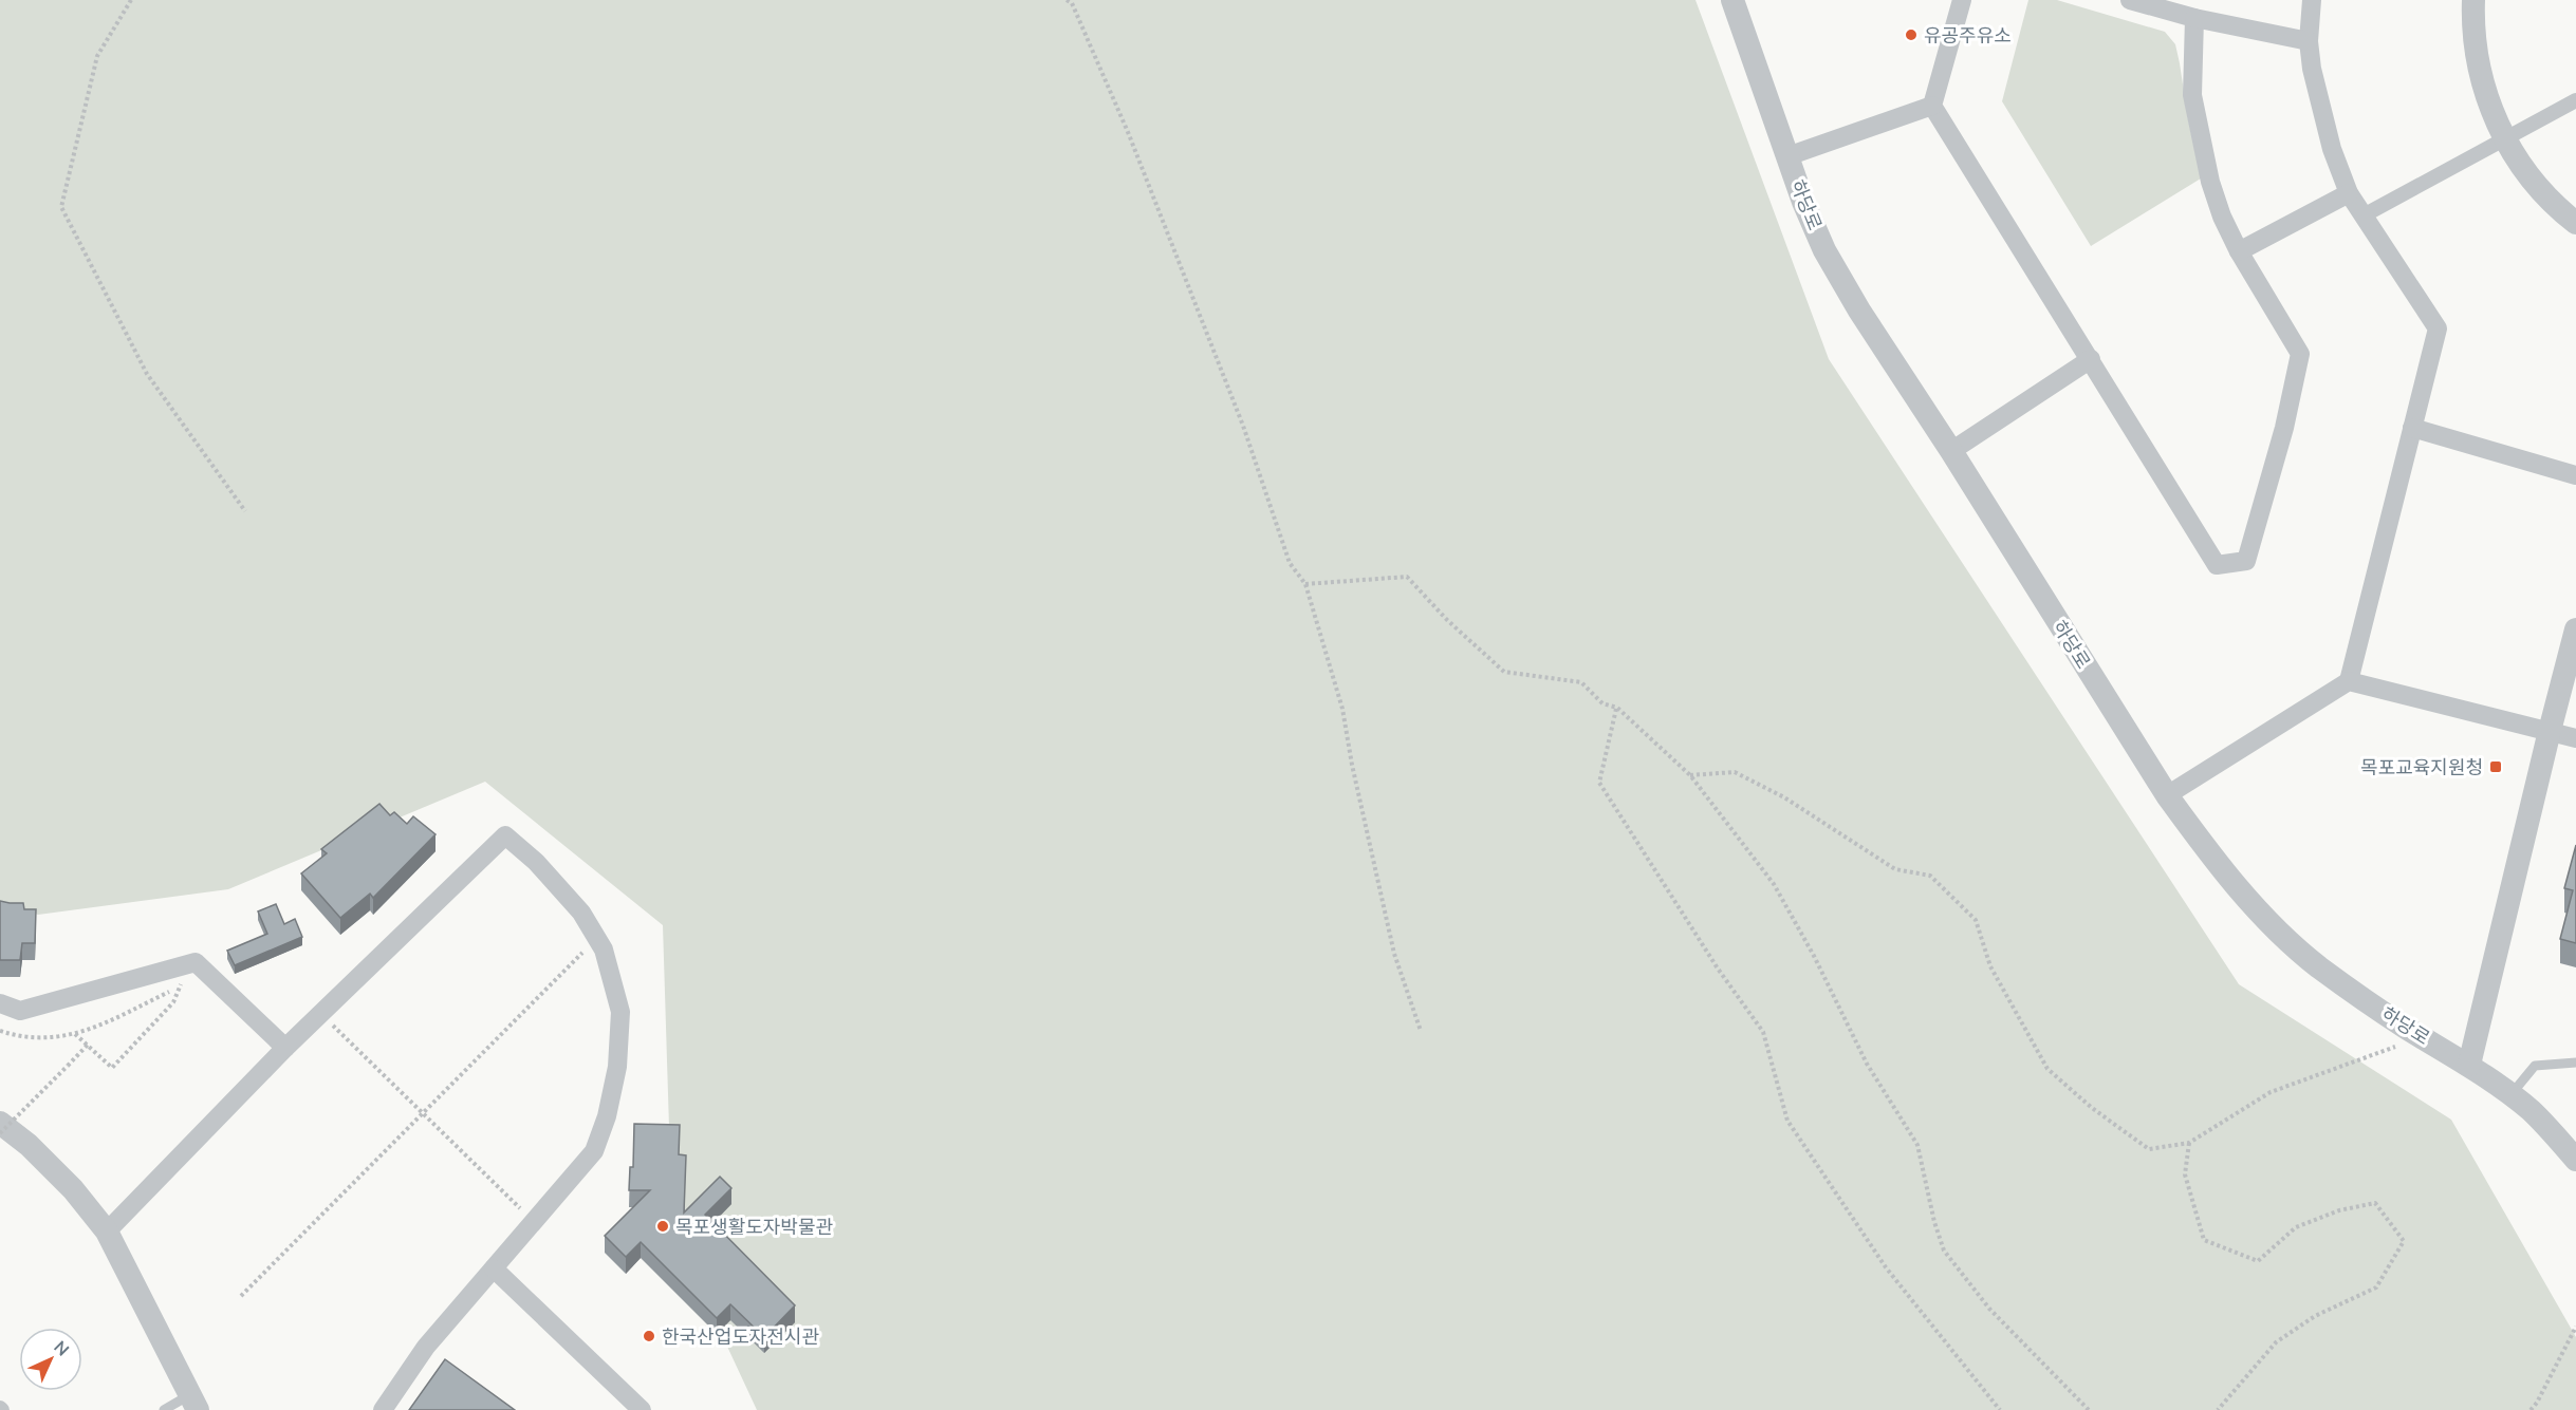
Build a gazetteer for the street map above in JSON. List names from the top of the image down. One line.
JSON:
{"streets":{"street":["하당로"]},"places":{"other":["유공주유소","목포생활도자박물관","한국산업도자전시관"],"transit":["목포교육지원청"]},"north":"top right"}
